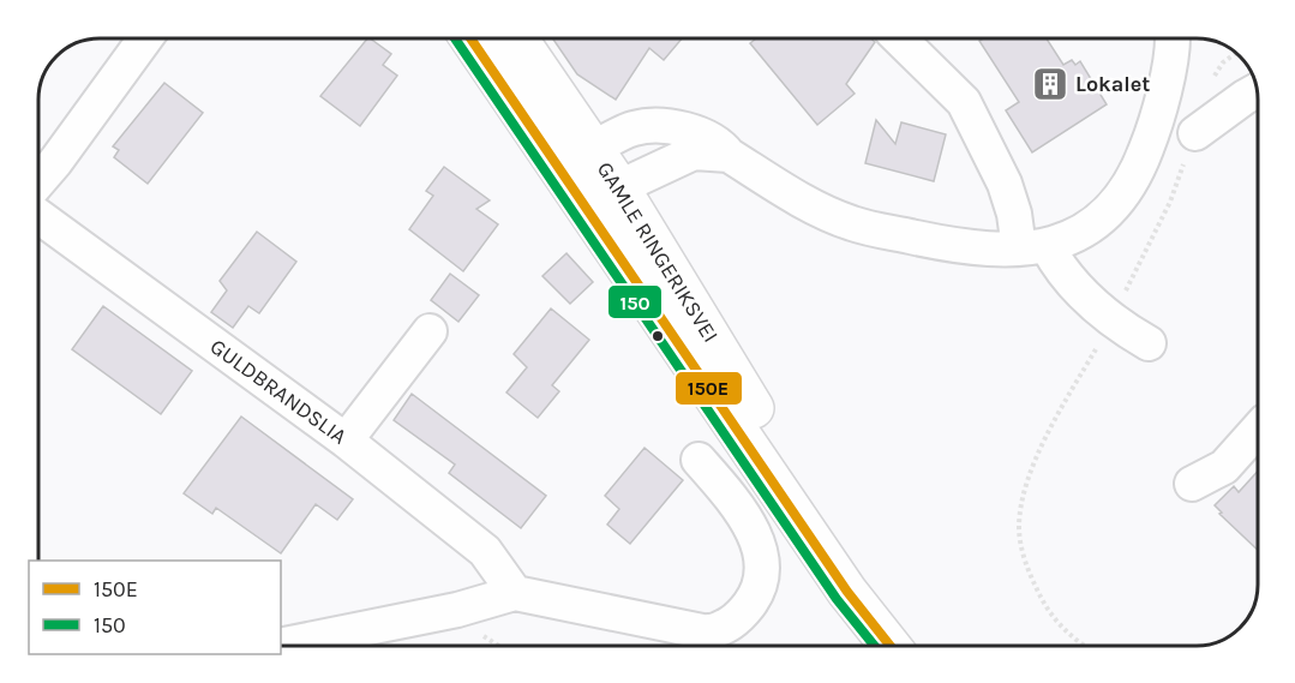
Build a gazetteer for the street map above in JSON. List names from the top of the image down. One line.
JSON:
{"streets":{"main road":["GAMLE RINGERIKSVEI"],"street":["GULDBRANDSLIA"]},"places":{"building":["Lokalet"]},"lines":["transit line 150E","transit line 150"],"legend":["150E","150"]}
